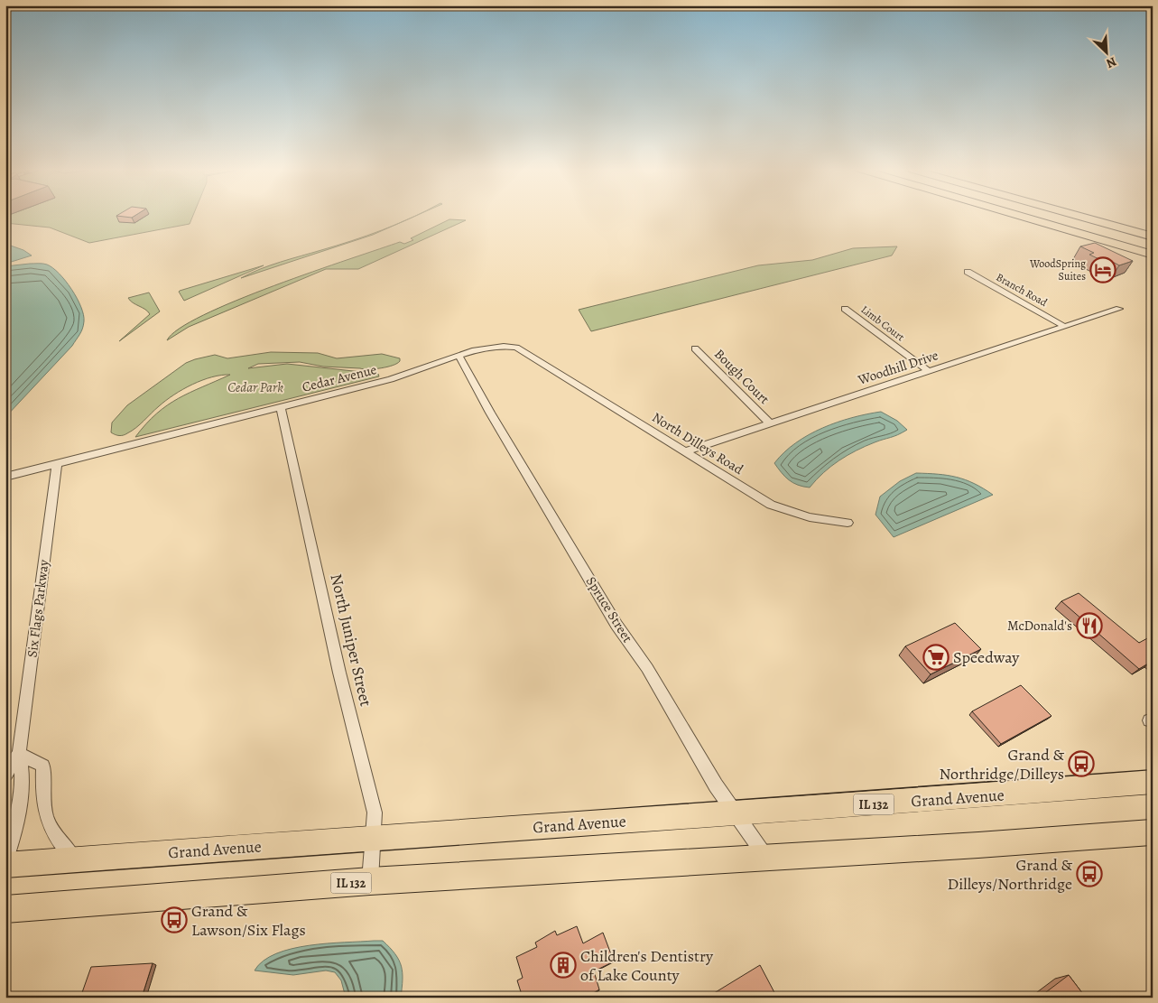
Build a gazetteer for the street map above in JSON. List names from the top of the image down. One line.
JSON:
{"streets":{"main road":["Grand Avenue","IL 132"],"street":["Branch Road","Limb Court","Woodhill Drive","Bough Court","Cedar Avenue","North Dilleys Road","Six Flags Parkway","Spruce Street","North Juniper Street"]},"crossings":[["Branch Road","Woodhill Drive"],["Limb Court","Woodhill Drive"],["Woodhill Drive","Bough Court"],["Woodhill Drive","North Dilleys Road"],["Cedar Avenue","North Dilleys Road"],["Cedar Avenue","Six Flags Parkway"],["Cedar Avenue","Spruce Street"],["Cedar Avenue","North Juniper Street"],["Spruce Street","Grand Avenue"],["Spruce Street","IL 132"],["North Juniper Street","Grand Avenue"],["North Juniper Street","IL 132"]],"parks":["Cedar Park"],"places":{"hotel":["WoodSpring Suites"],"restaurant":["McDonald's"],"supermarket":["Speedway"],"bus stop":["Grand & Northridge/Dilleys","Grand & Dilleys/Northridge","Grand & Lawson/Six Flags"],"building":["Children's Dentistry of Lake County"]},"north":"bottom right"}
